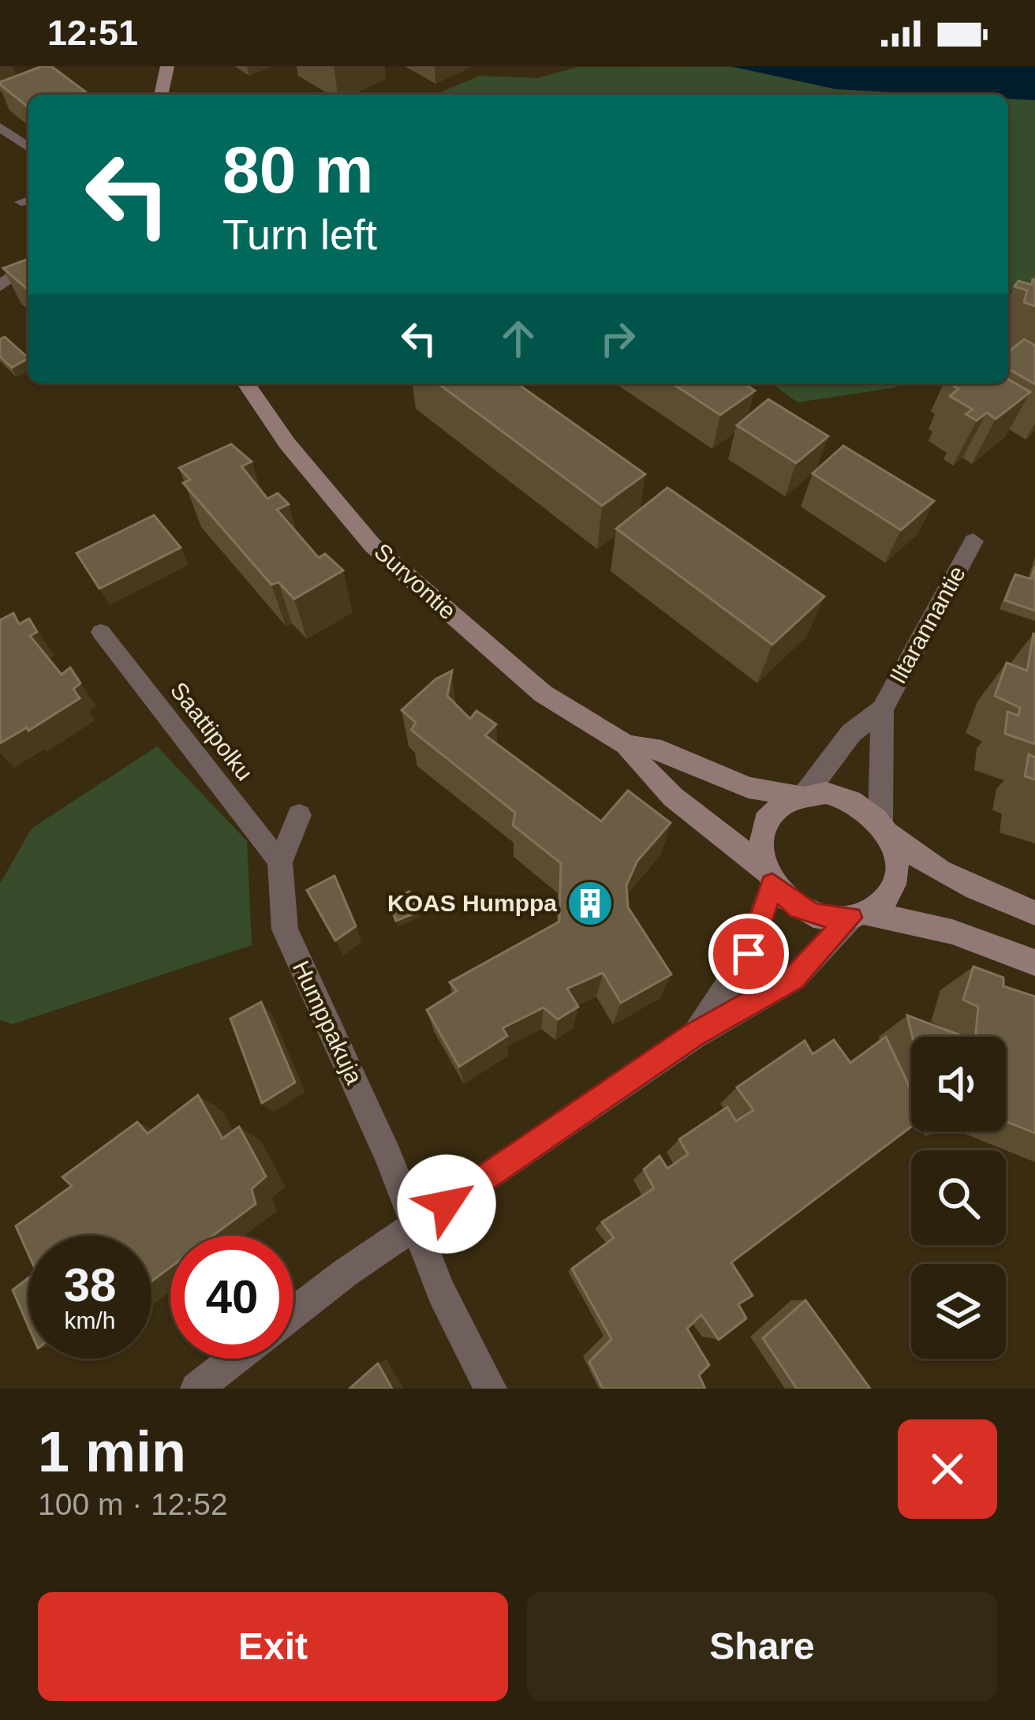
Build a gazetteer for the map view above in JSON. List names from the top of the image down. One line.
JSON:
{"streets":{"main road":["Survontie"],"street":["Iltarannantie","Humppakuja"],"lane":["Saattipolku"]},"crossings":[["Survontie","Iltarannantie"],["Saattipolku","Humppakuja"]],"places":{"building":["KOAS Humppa"]},"page":{"status":"12:51","turn":["80 m","Turn left"],"speed":"38 km/h","limit":"40","heading":["1 min","100 m · 12:52"],"buttons":["Exit","Share"]}}
